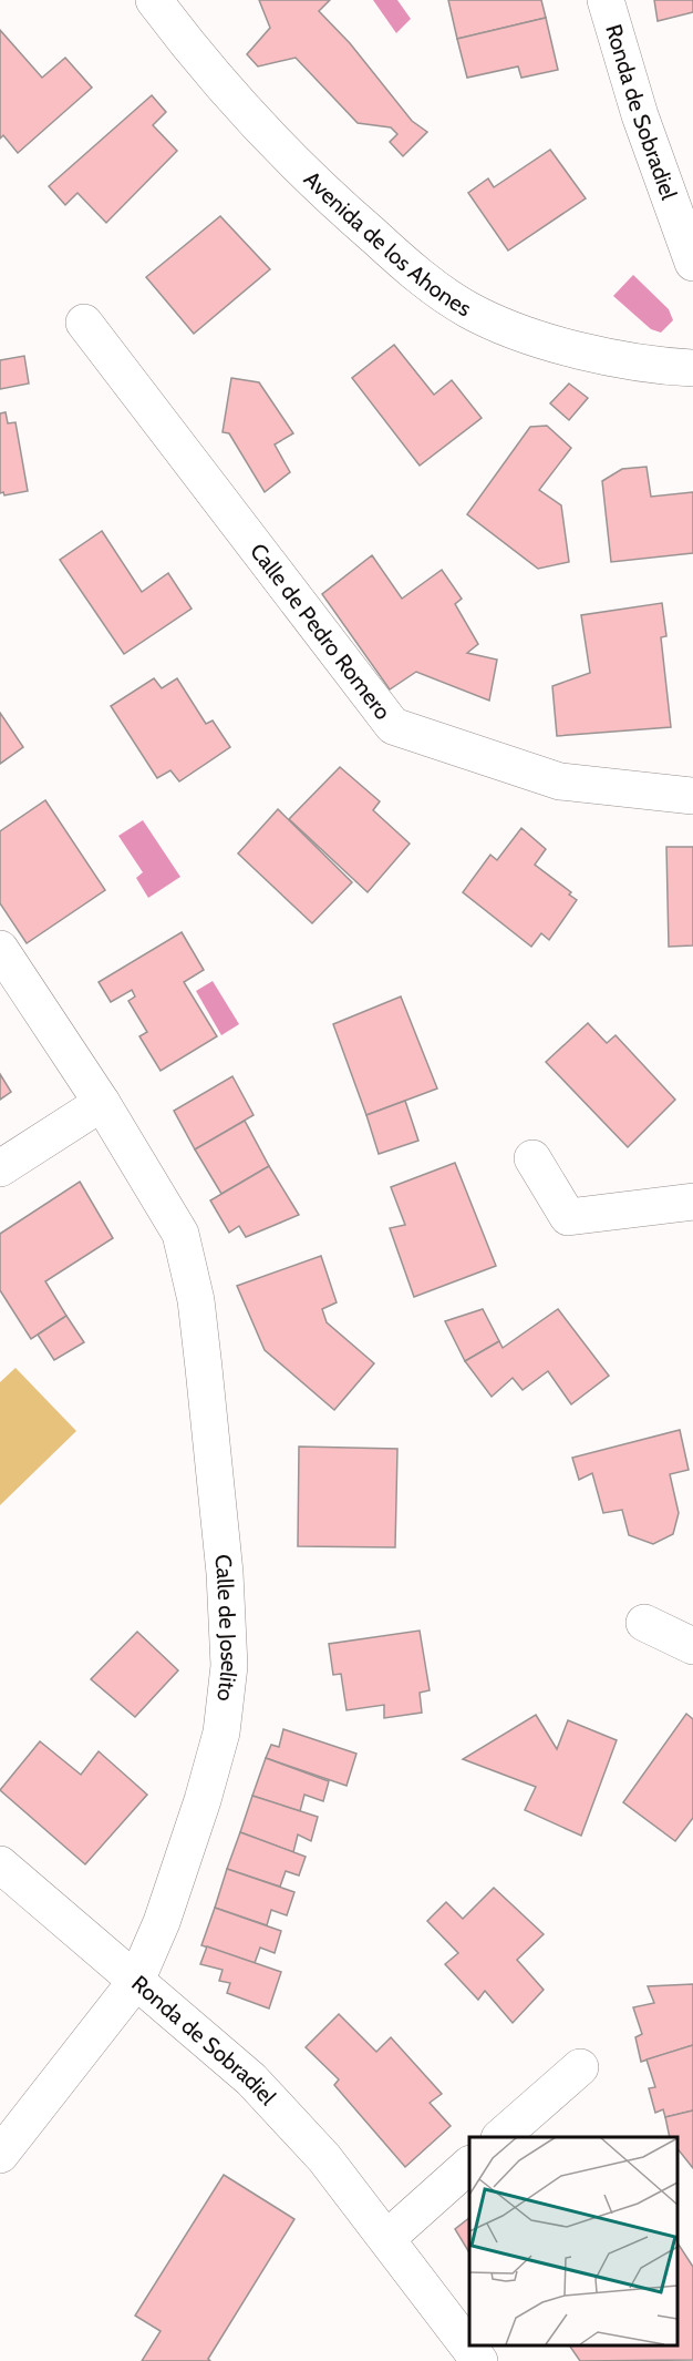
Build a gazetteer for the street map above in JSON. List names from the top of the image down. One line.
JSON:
{"streets":{"street":["Ronda de Sobradiel","Avenida de los Ahones","Calle de Pedro Romero","Calle de Joselito"]},"crossings":[["Ronda de Sobradiel","Calle de Joselito"]]}
